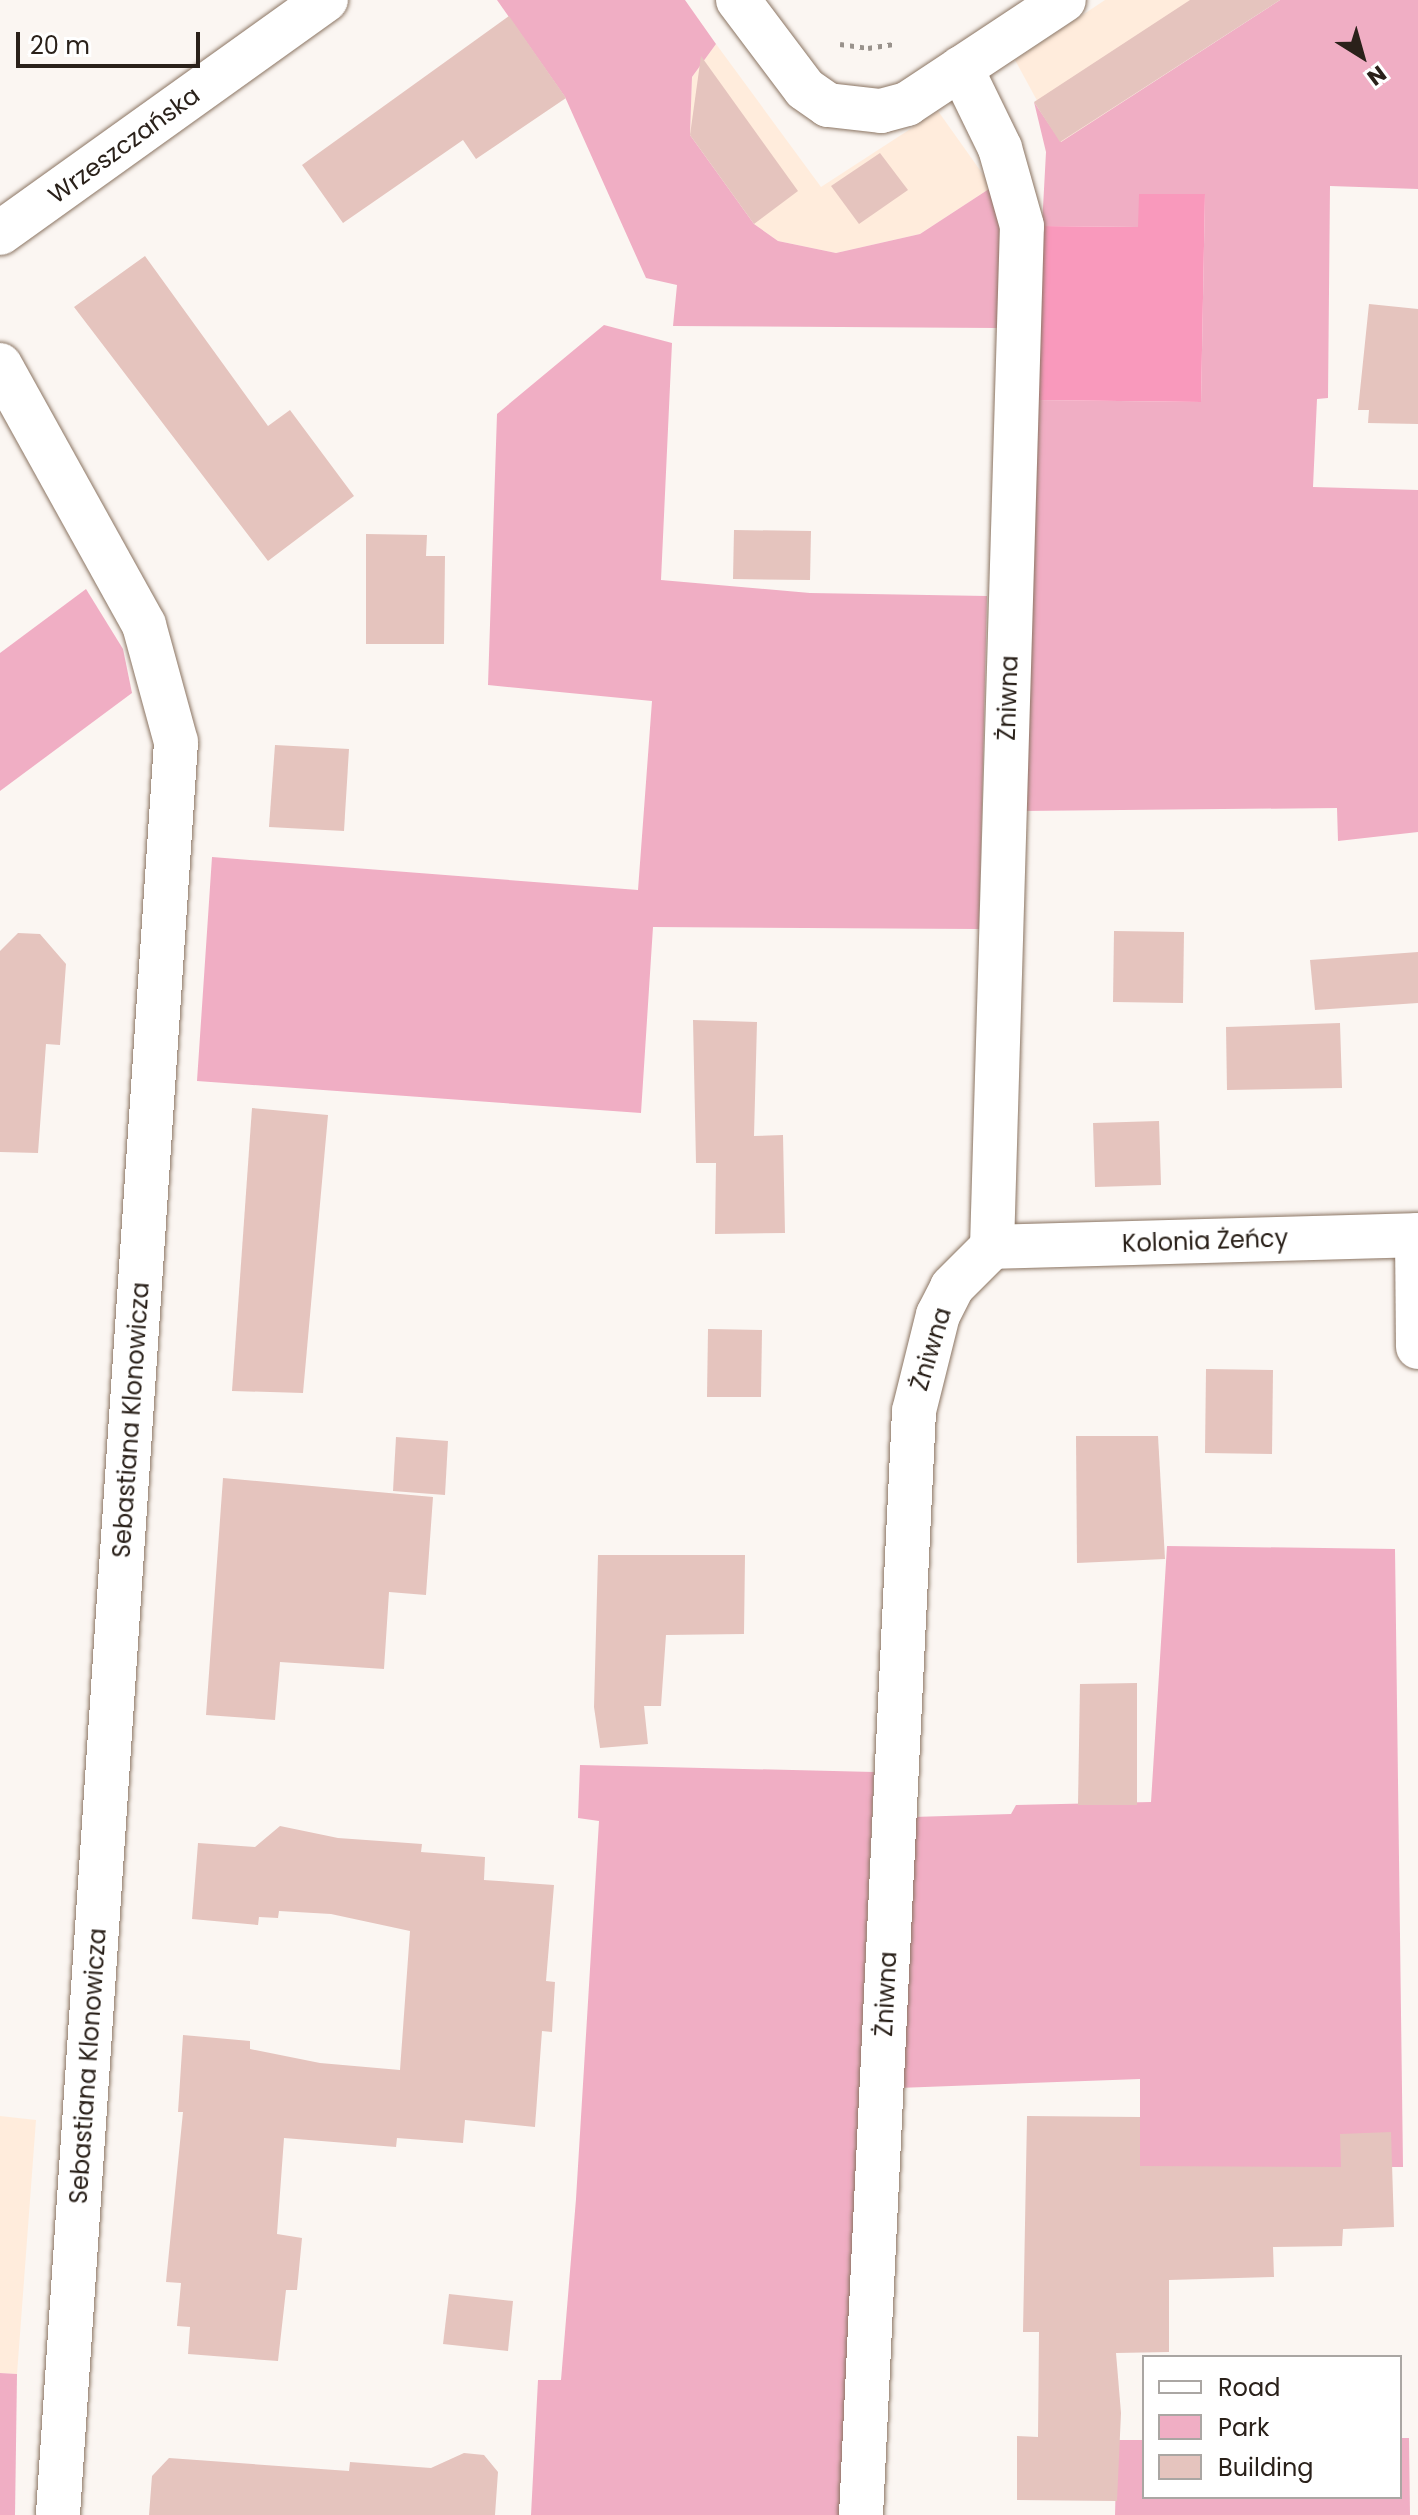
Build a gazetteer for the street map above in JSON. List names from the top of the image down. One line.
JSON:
{"streets":{"street":["Wrzeszczańska","Żniwna","Kolonia Żeńcy","Sebastiana Klonowicza"]},"crossings":[["Żniwna","Kolonia Żeńcy"]],"legend":["Road","Park","Building"],"scale_bar":"20 m","north":"bottom right"}
